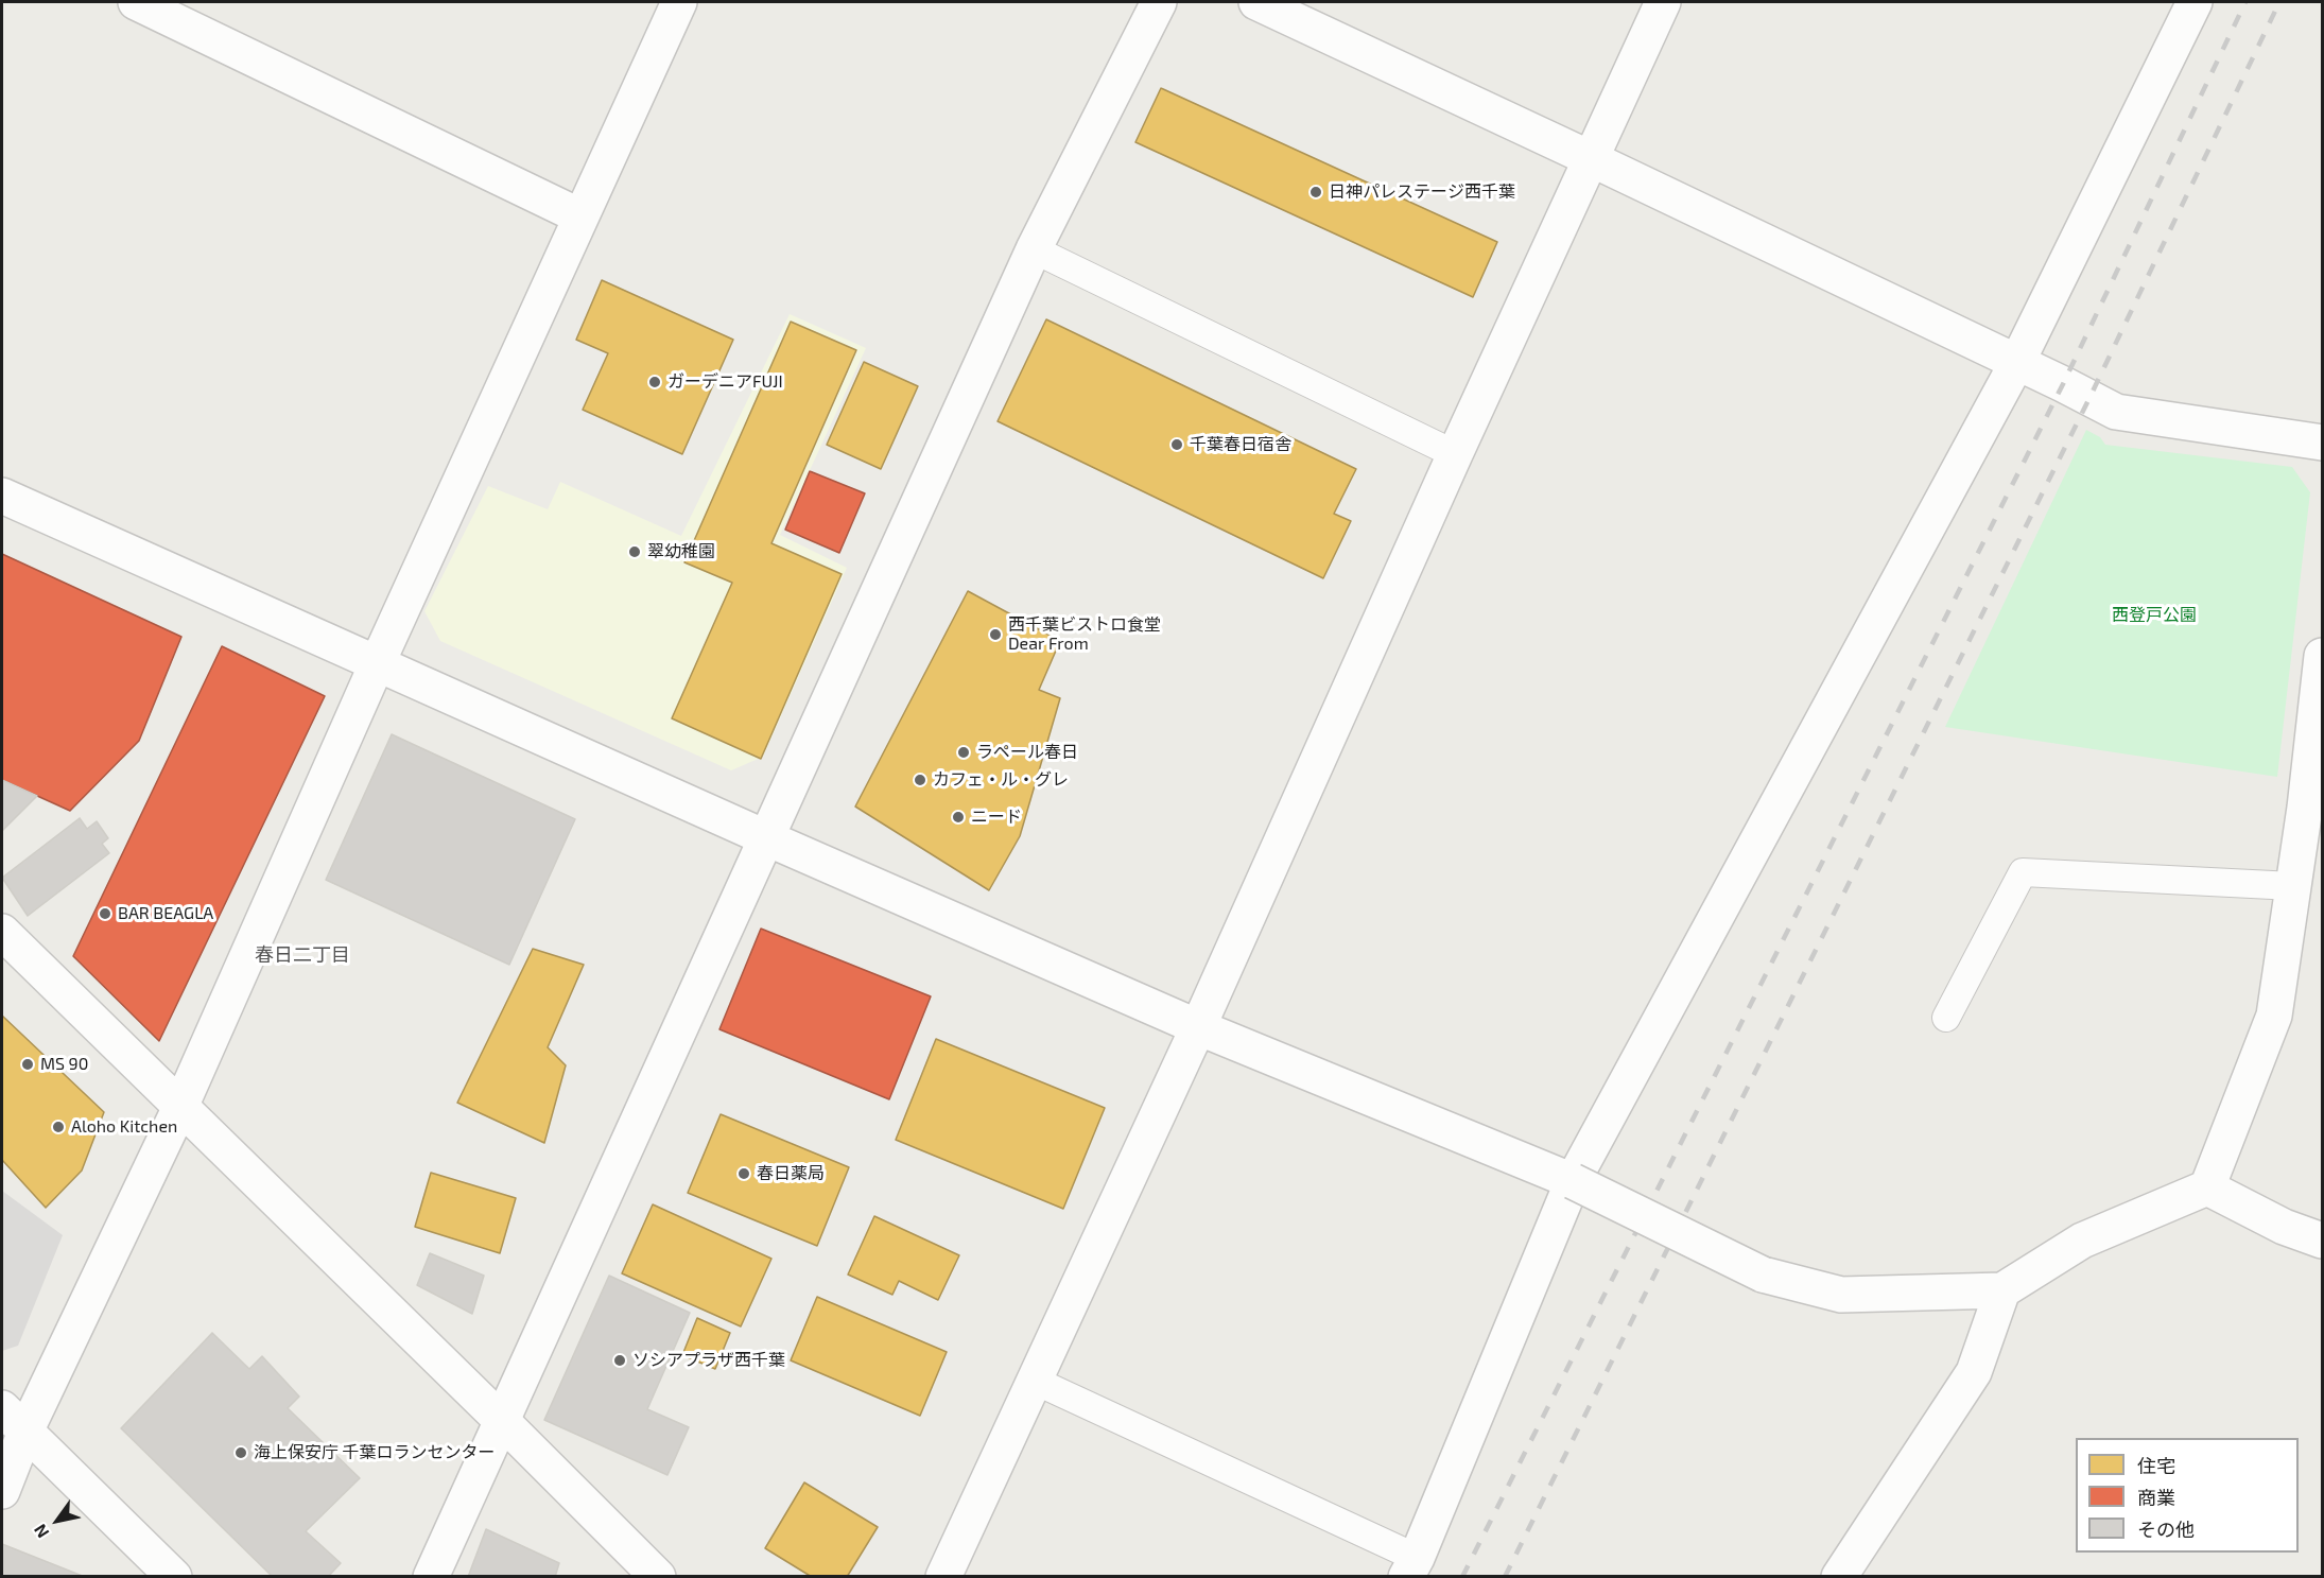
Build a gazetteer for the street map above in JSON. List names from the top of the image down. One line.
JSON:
{"districts":["春日二丁目"],"parks":["西登戸公園"],"places":["日神パレステージ西千葉","ガーデニアFUJI","千葉春日宿舎","翠幼稚園","西千葉ビストロ食堂 Dear From","ラペール春日","カフェ・ル・グレ","ニード","BAR BEAGLA","MS 90","Aloho Kitchen","春日薬局","ソシアプラザ西千葉","海上保安庁 千葉ロランセンター"],"legend":["住宅","商業","その他"],"north":"bottom left"}
